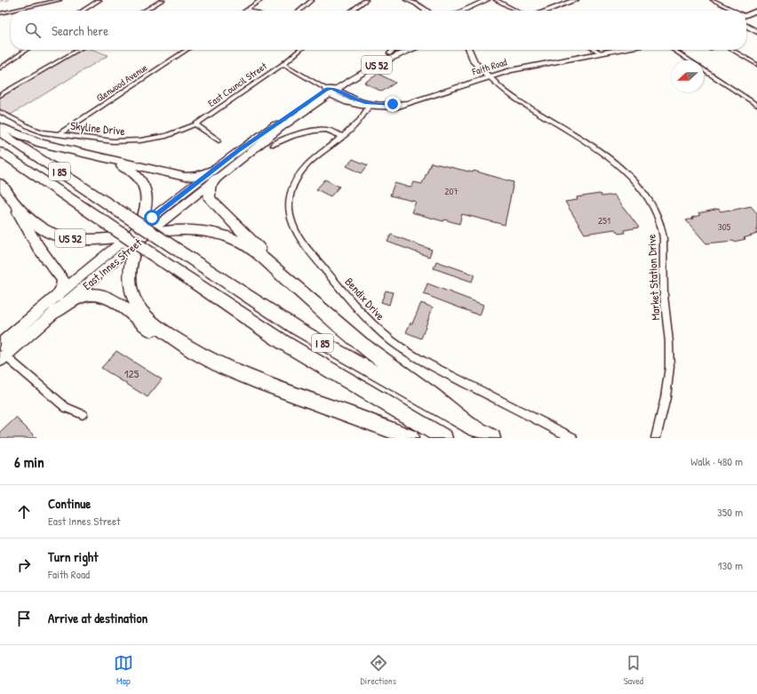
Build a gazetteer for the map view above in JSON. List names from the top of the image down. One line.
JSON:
{"streets":{"highway":["US 52","I 85"],"main road":["Faith Road","East Innes Street","Market Station Drive"],"street":["Glenwood Avenue","East Council Street","Skyline Drive","Bendix Drive"]},"crossings":[["US 52","East Innes Street"],["Faith Road","East Council Street"],["Faith Road","East Innes Street"],["Faith Road","Market Station Drive"],["Faith Road","Bendix Drive"],["Glenwood Avenue","Skyline Drive"],["East Council Street","Skyline Drive"]],"house_numbers":["207","251","305","125"],"north":"left","page":{"search":"Search here","heading":["6 min","Walk · 480 m"],"list":[["Continue","East Innes Street","350 m"],["Turn right","Faith Road","130 m"],"Arrive at destination"],"nav":["Map","Directions","Saved"]}}
